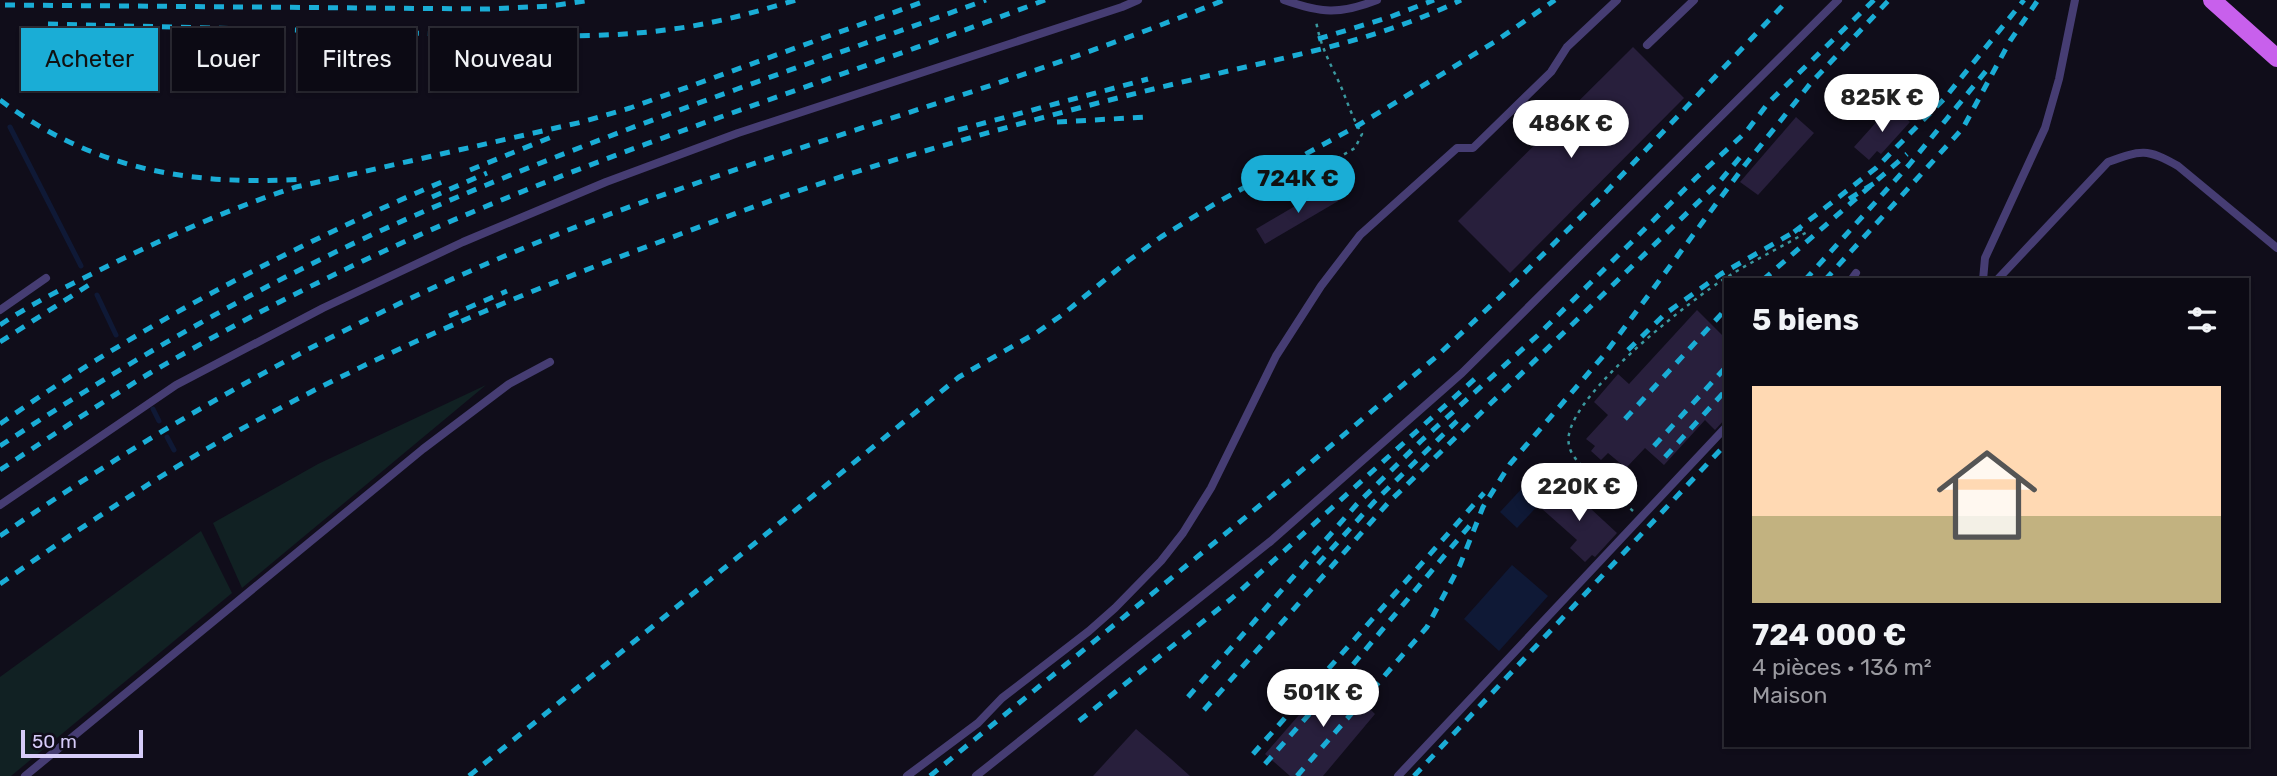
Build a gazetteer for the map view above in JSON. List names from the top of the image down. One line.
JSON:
{"scale_bar":"50 m","page":{"chip":["Acheter","Louer","Filtres","Nouveau"],"price":["825K €","486K €","724K €","220K €","501K €"],"heading":"5 biens","list":[{"name":"724 000 €","note":"4 pièces · 136 m² · Maison"}],"scale":"50 m"}}
